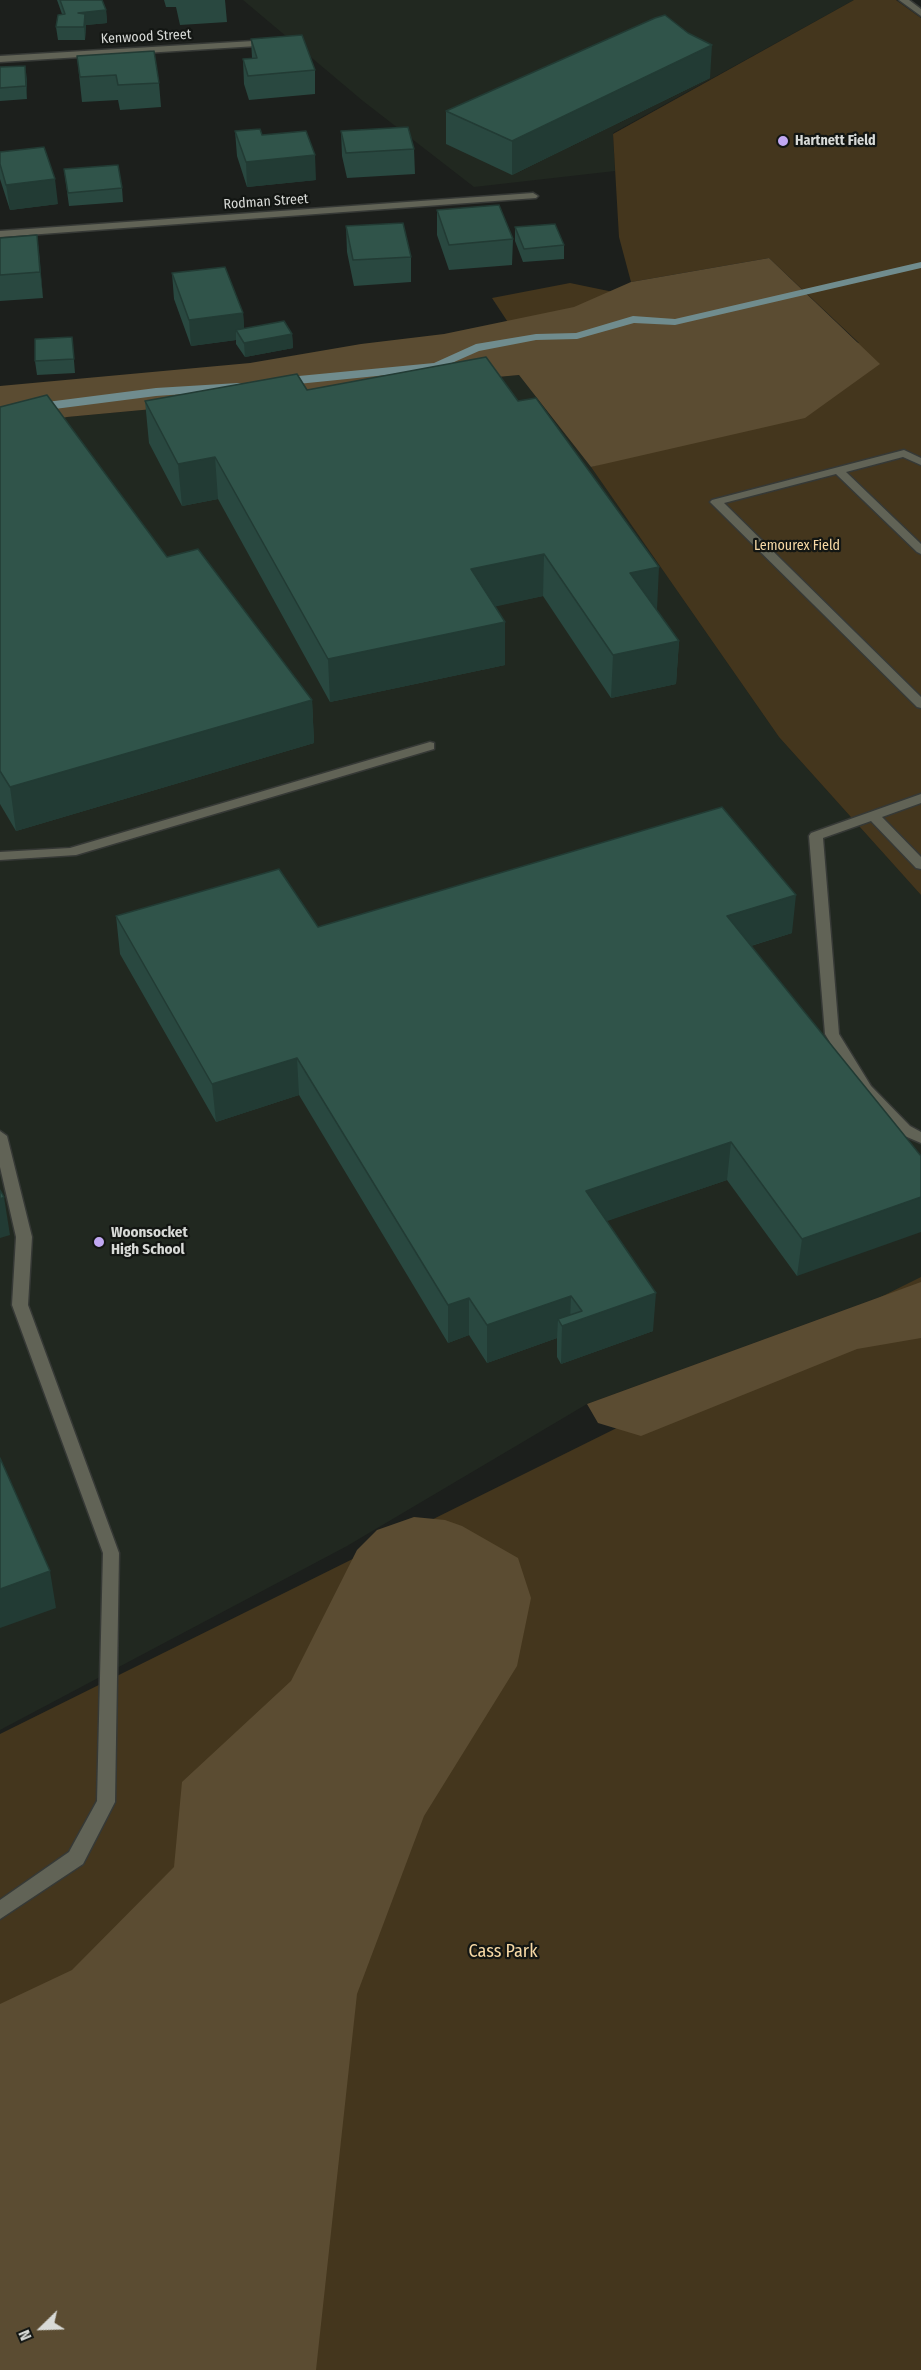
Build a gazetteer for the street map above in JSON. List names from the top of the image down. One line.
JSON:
{"streets":{"street":["Kenwood Street","Rodman Street"]},"parks":["Lemourex Field","Cass Park"],"places":["Hartnett Field","Woonsocket High School"],"north":"bottom left"}
